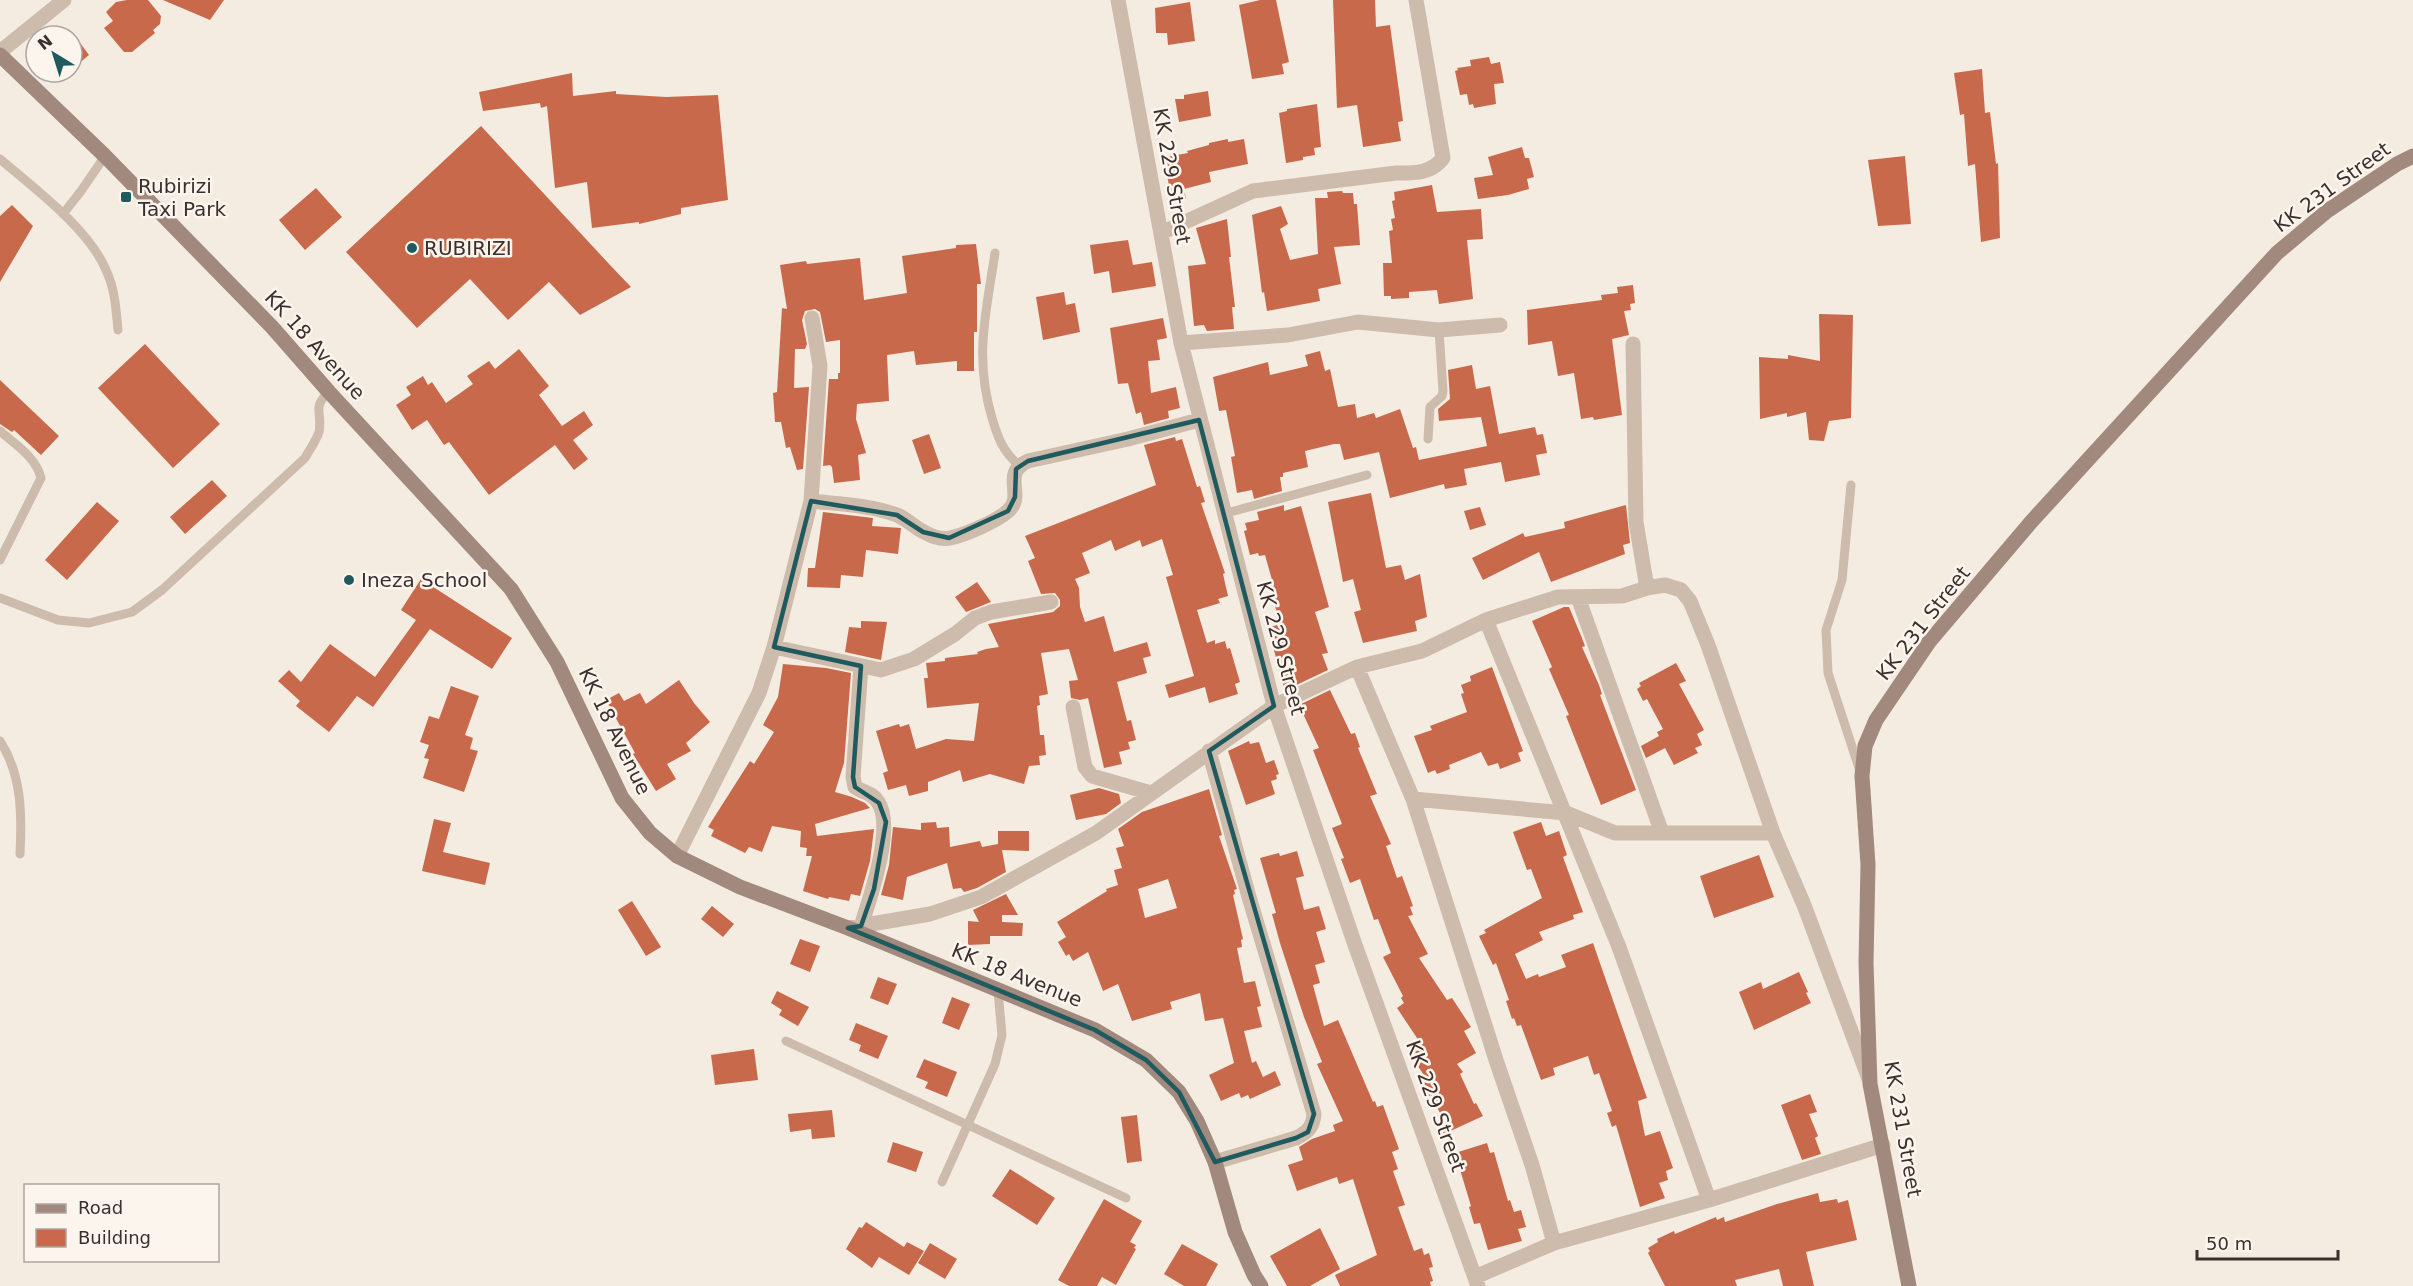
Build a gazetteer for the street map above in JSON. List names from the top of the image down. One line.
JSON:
{"streets":{"main road":["KK 231 Street","KK 18 Avenue"],"street":["KK 229 Street"]},"places":{"transit":["Rubirizi Taxi Park"],"other":["RUBIRIZI","Ineza School"]},"legend":["Road","Building"],"scale_bar":"50 m","north":"top left"}
